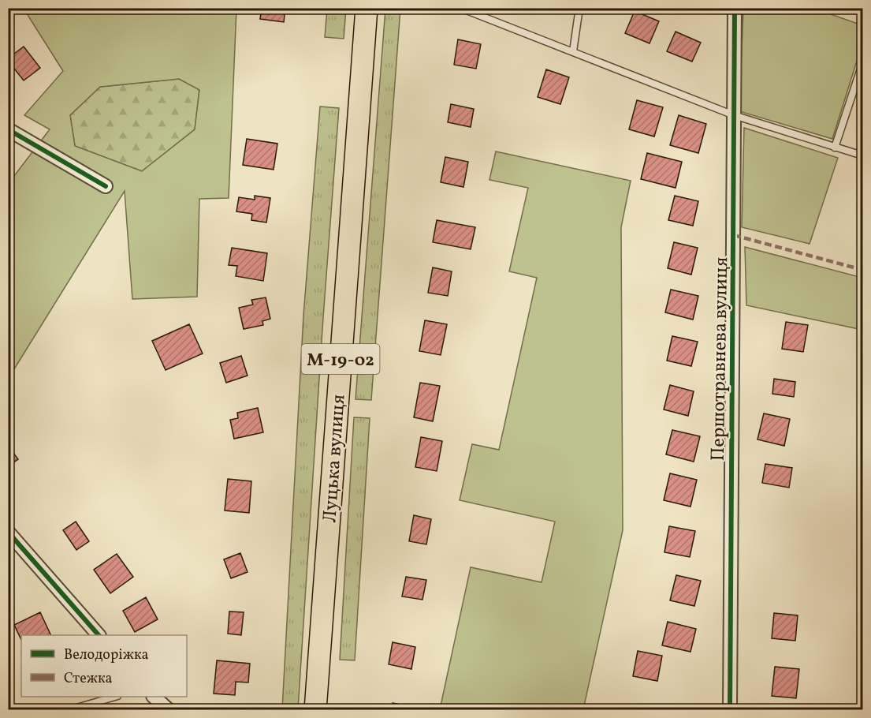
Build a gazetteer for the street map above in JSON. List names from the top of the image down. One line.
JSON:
{"streets":{"main road":["М-19-02","Луцька вулиця"],"street":["Першотравнева вулиця"]},"legend":["Велодоріжка","Стежка"]}
